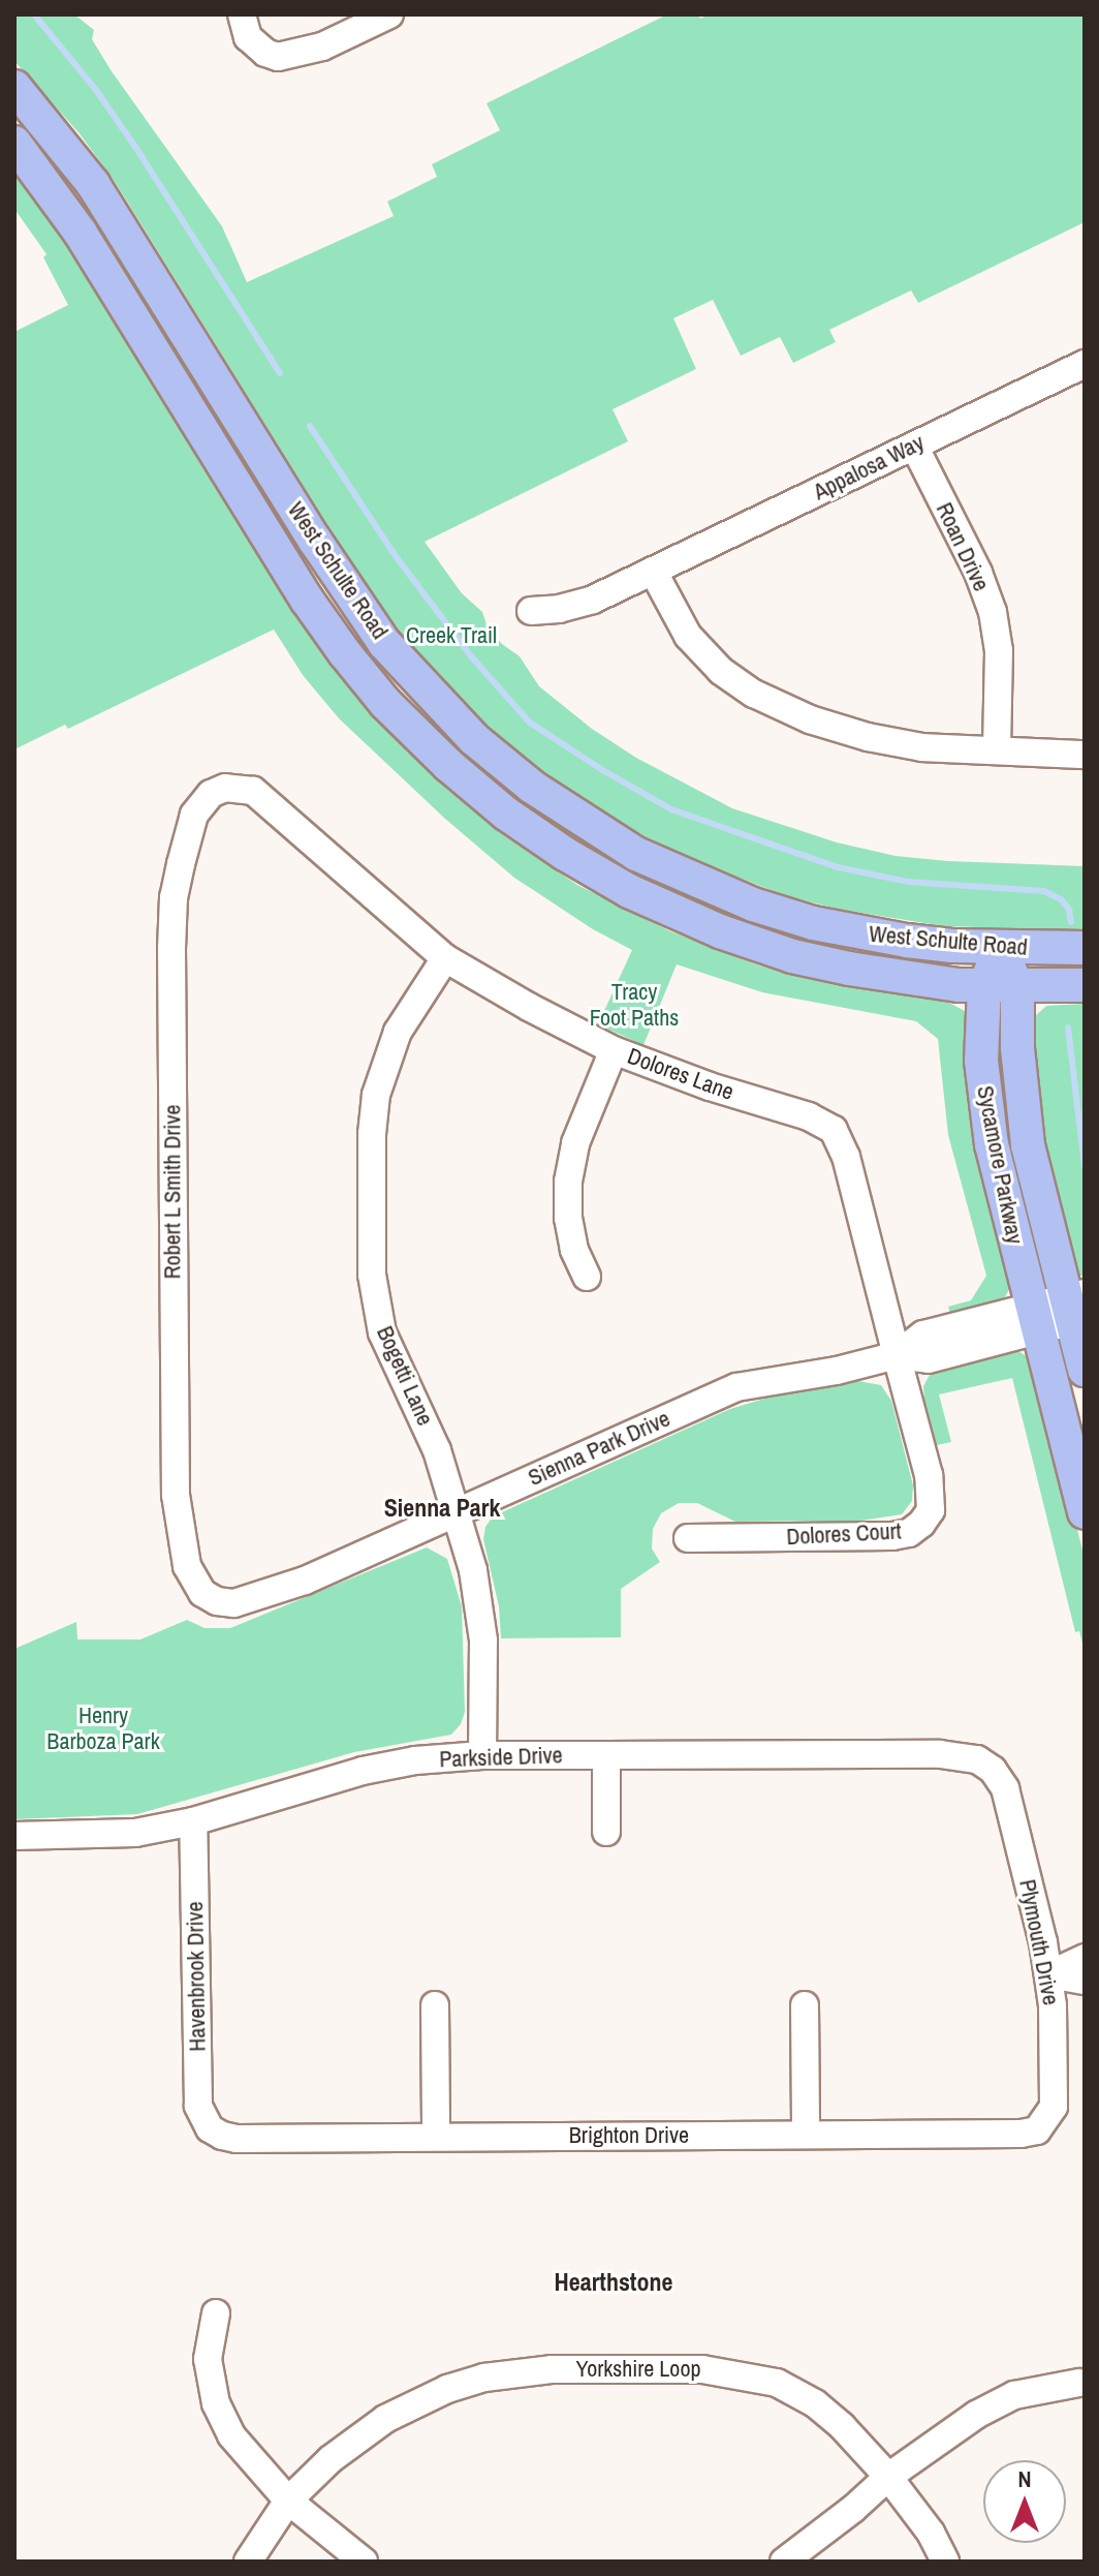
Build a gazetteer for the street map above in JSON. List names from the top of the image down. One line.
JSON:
{"streets":{"main road":["West Schulte Road","Sycamore Parkway"],"street":["Appalosa Way","Roan Drive","Dolores Lane","Robert L Smith Drive","Bogetti Lane","Sienna Park Drive","Dolores Court","Parkside Drive","Plymouth Drive","Havenbrook Drive","Brighton Drive","Yorkshire Loop"]},"crossings":[["Appalosa Way","Roan Drive"],["West Schulte Road","Sycamore Parkway"],["Dolores Lane","Robert L Smith Drive"],["Dolores Lane","Bogetti Lane"],["Dolores Lane","Sienna Park Drive"],["Dolores Lane","Dolores Court"],["Sycamore Parkway","Sienna Park Drive"],["Robert L Smith Drive","Sienna Park Drive"],["Bogetti Lane","Sienna Park Drive"],["Bogetti Lane","Parkside Drive"],["Sienna Park Drive","Dolores Court"],["Parkside Drive","Plymouth Drive"],["Parkside Drive","Havenbrook Drive"],["Plymouth Drive","Brighton Drive"],["Havenbrook Drive","Brighton Drive"]],"districts":["Sienna Park","Hearthstone"],"parks":["Creek Trail","Tracy Foot Paths","Henry Barboza Park"],"north":"top"}
